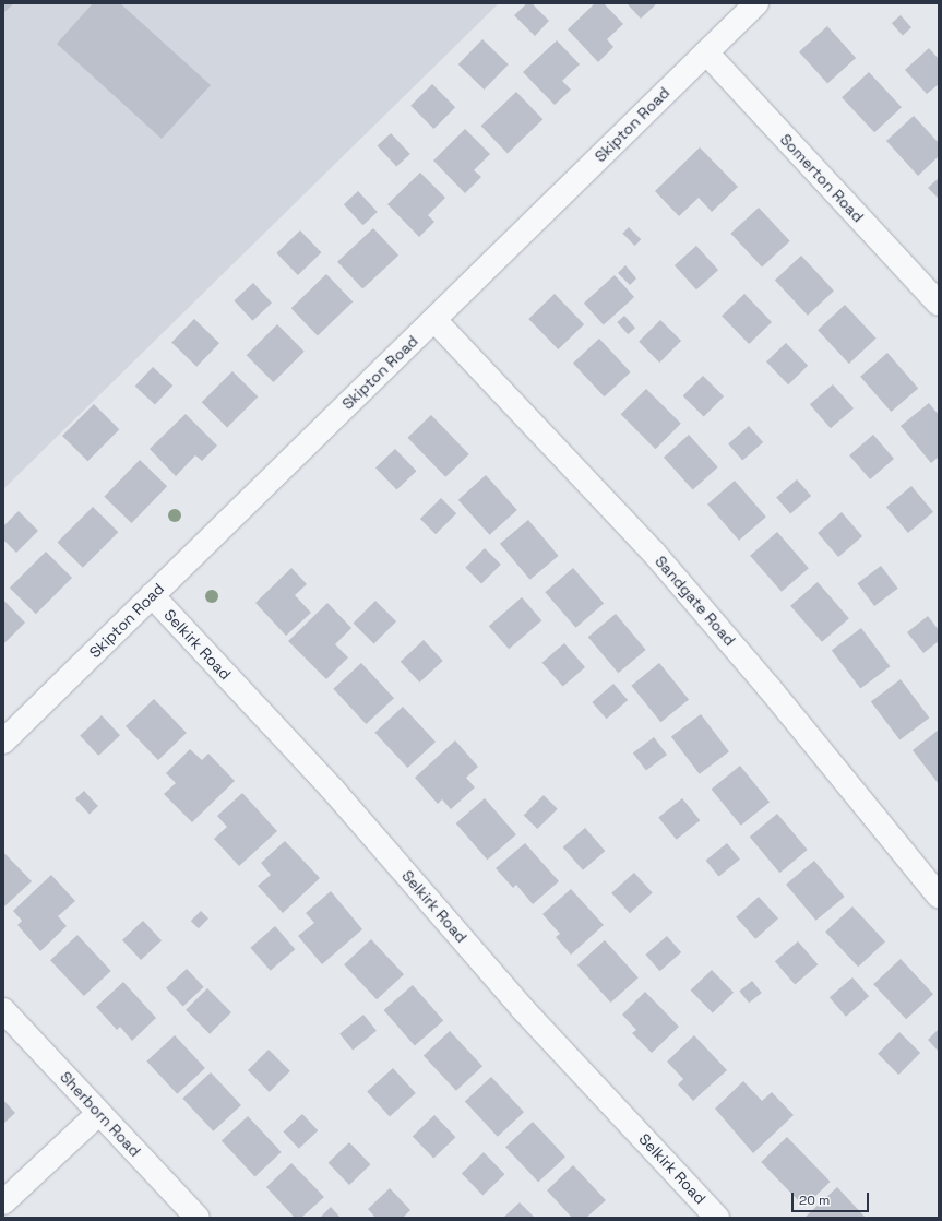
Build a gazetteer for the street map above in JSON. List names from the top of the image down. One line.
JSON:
{"streets":{"street":["Skipton Road","Somerton Road","Sandgate Road","Selkirk Road","Sherborn Road"]},"crossings":[["Skipton Road","Somerton Road"],["Skipton Road","Sandgate Road"],["Skipton Road","Selkirk Road"]],"scale_bar":"20 m"}
